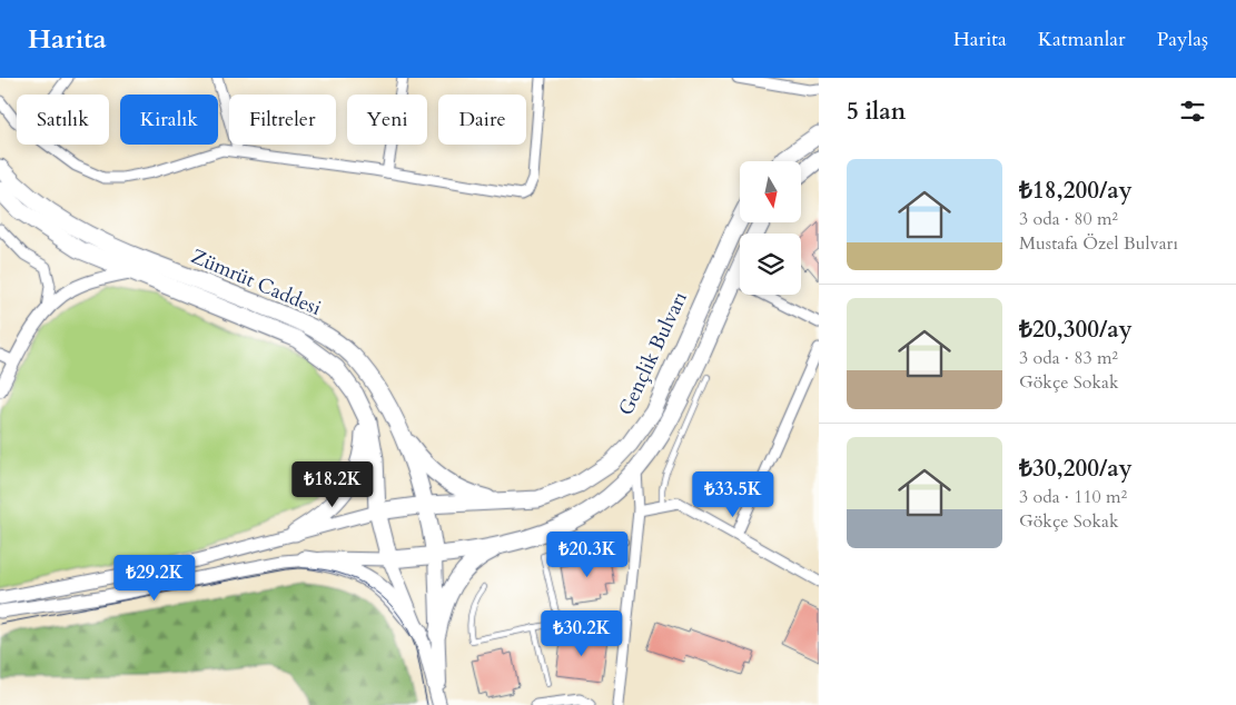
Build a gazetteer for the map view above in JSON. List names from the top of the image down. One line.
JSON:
{"streets":{"highway":["Zümrüt Caddesi","Gençlik Bulvarı"]},"crossings":[["Zümrüt Caddesi","Gençlik Bulvarı"]],"north":"bottom","page":{"header":"Harita","nav":["Harita","Katmanlar","Paylaş"],"heading":"5 ilan","chip":["Satılık","Kiralık","Filtreler","Yeni","Daire"],"list":[{"name":"₺18,200/ay","note":"3 oda · 80 m² · Mustafa Özel Bulvarı"},{"name":"₺20,300/ay","note":"3 oda · 83 m² · Gökçe Sokak"},{"name":"₺30,200/ay","note":"3 oda · 110 m² · Gökçe Sokak"}],"price":["₺18.2K","₺33.5K","₺20.3K","₺29.2K","₺30.2K"]}}
